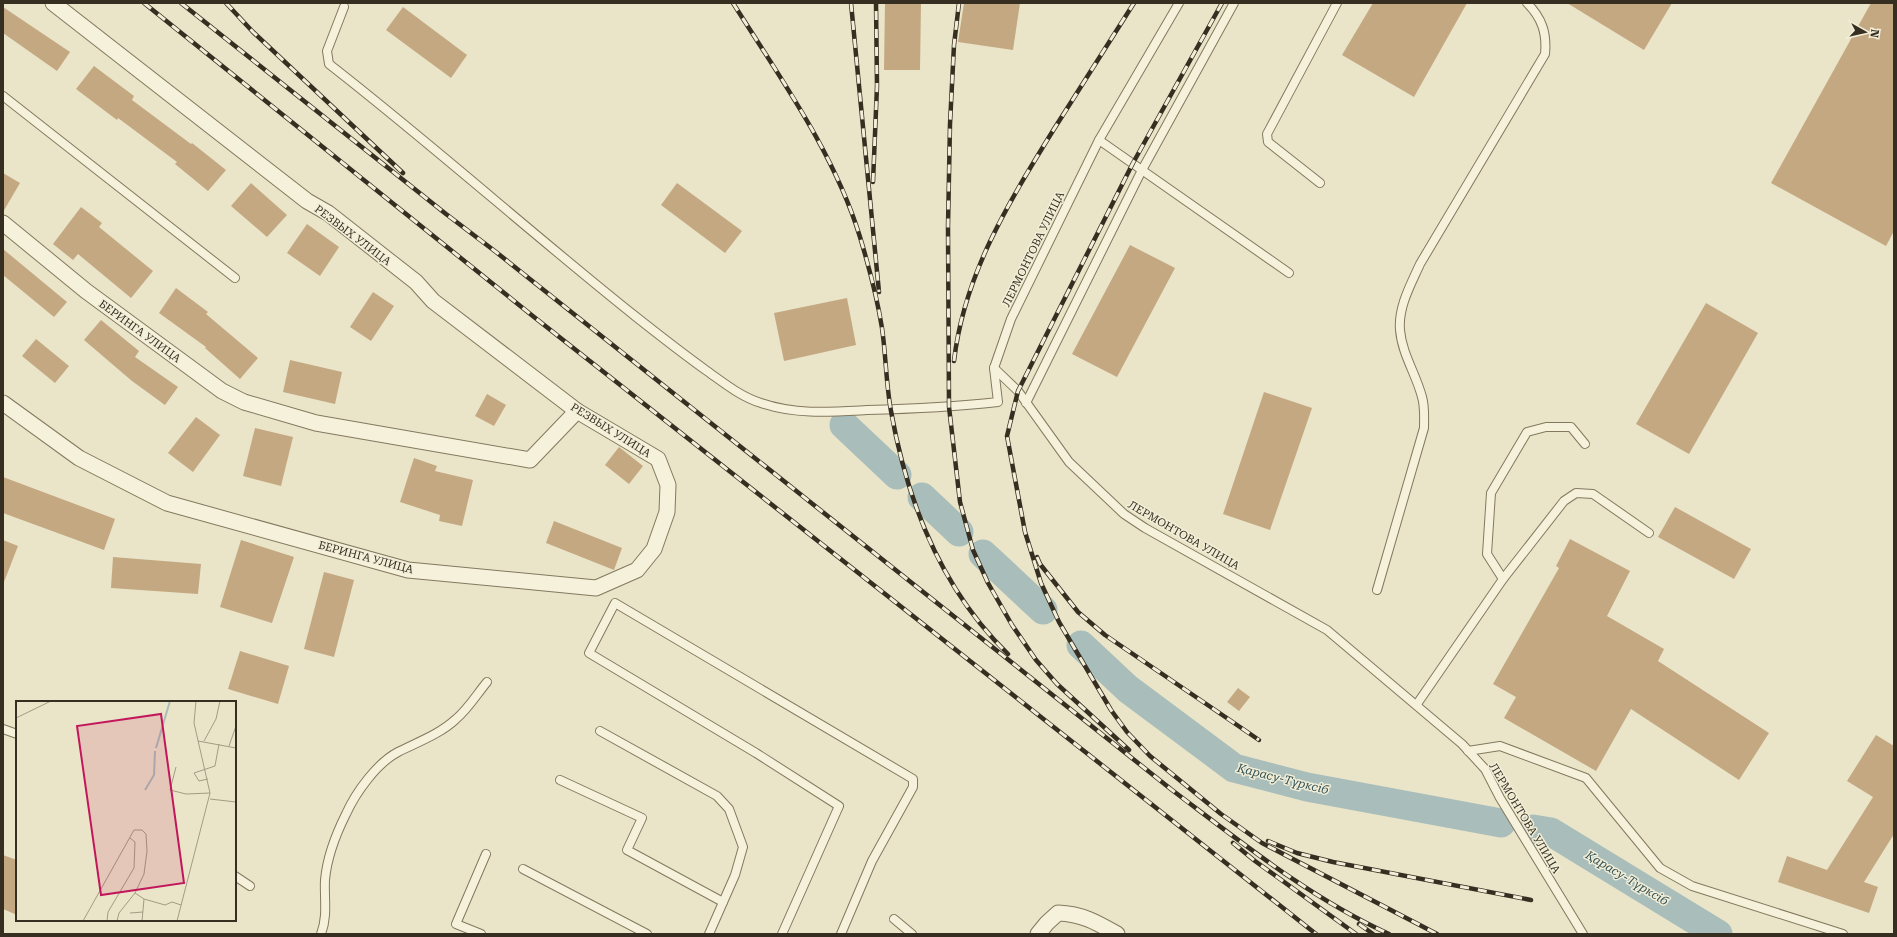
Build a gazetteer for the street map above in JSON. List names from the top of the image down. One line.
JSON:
{"streets":{"street":["РЕЗВЫХ УЛИЦА","БЕРИНГА УЛИЦА"],"lane":["ЛЕРМОНТОВА УЛИЦА"]},"crossings":[["РЕЗВЫХ УЛИЦА","БЕРИНГА УЛИЦА"]],"water":["Қарасу-Түрксіб"],"north":"right"}
